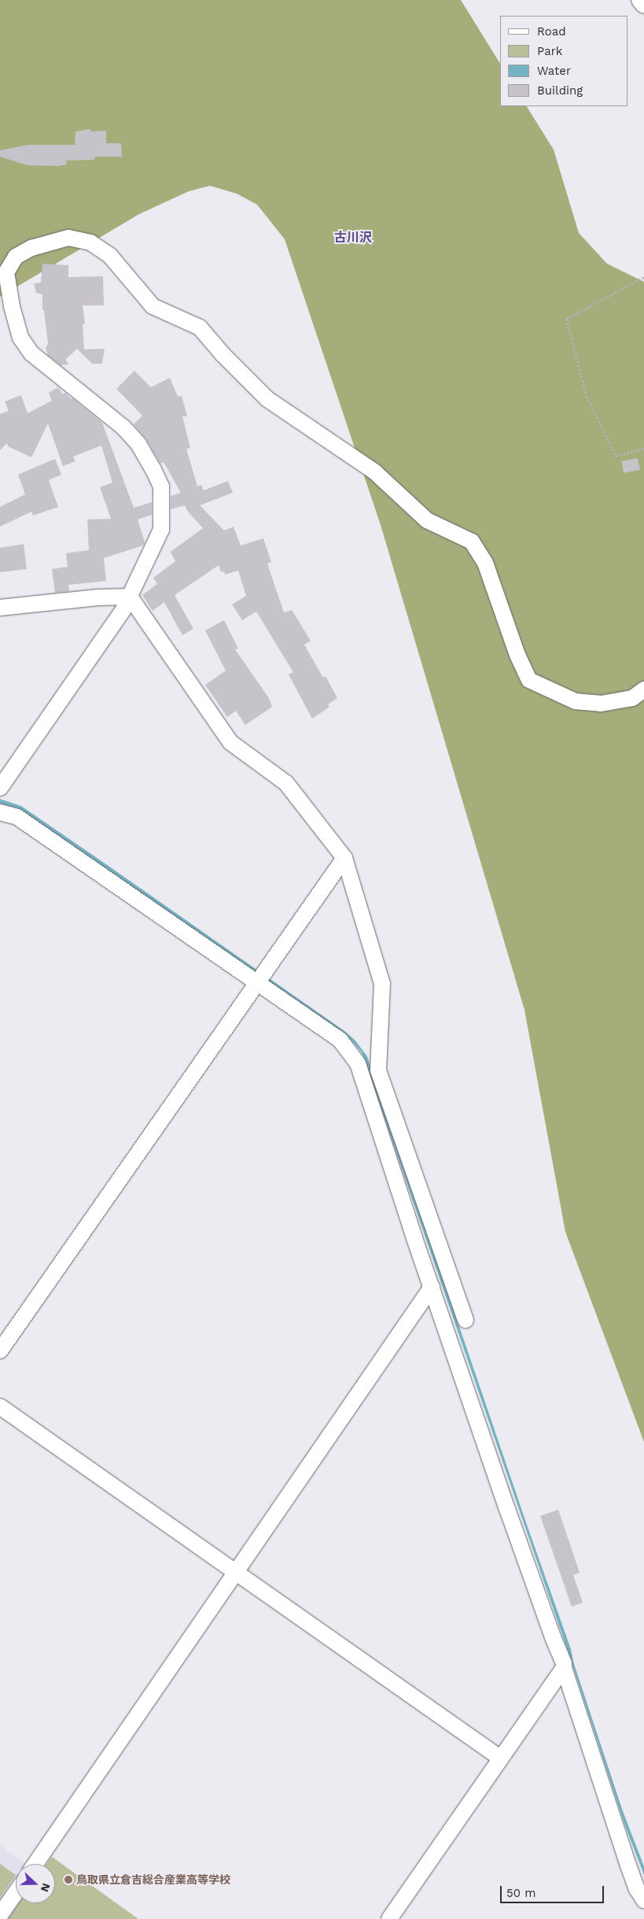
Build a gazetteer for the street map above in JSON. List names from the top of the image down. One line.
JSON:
{"districts":["古川沢"],"places":["鳥取県立倉吉総合産業高等学校"],"legend":["Road","Park","Water","Building"],"scale_bar":"50 m","north":"right"}
